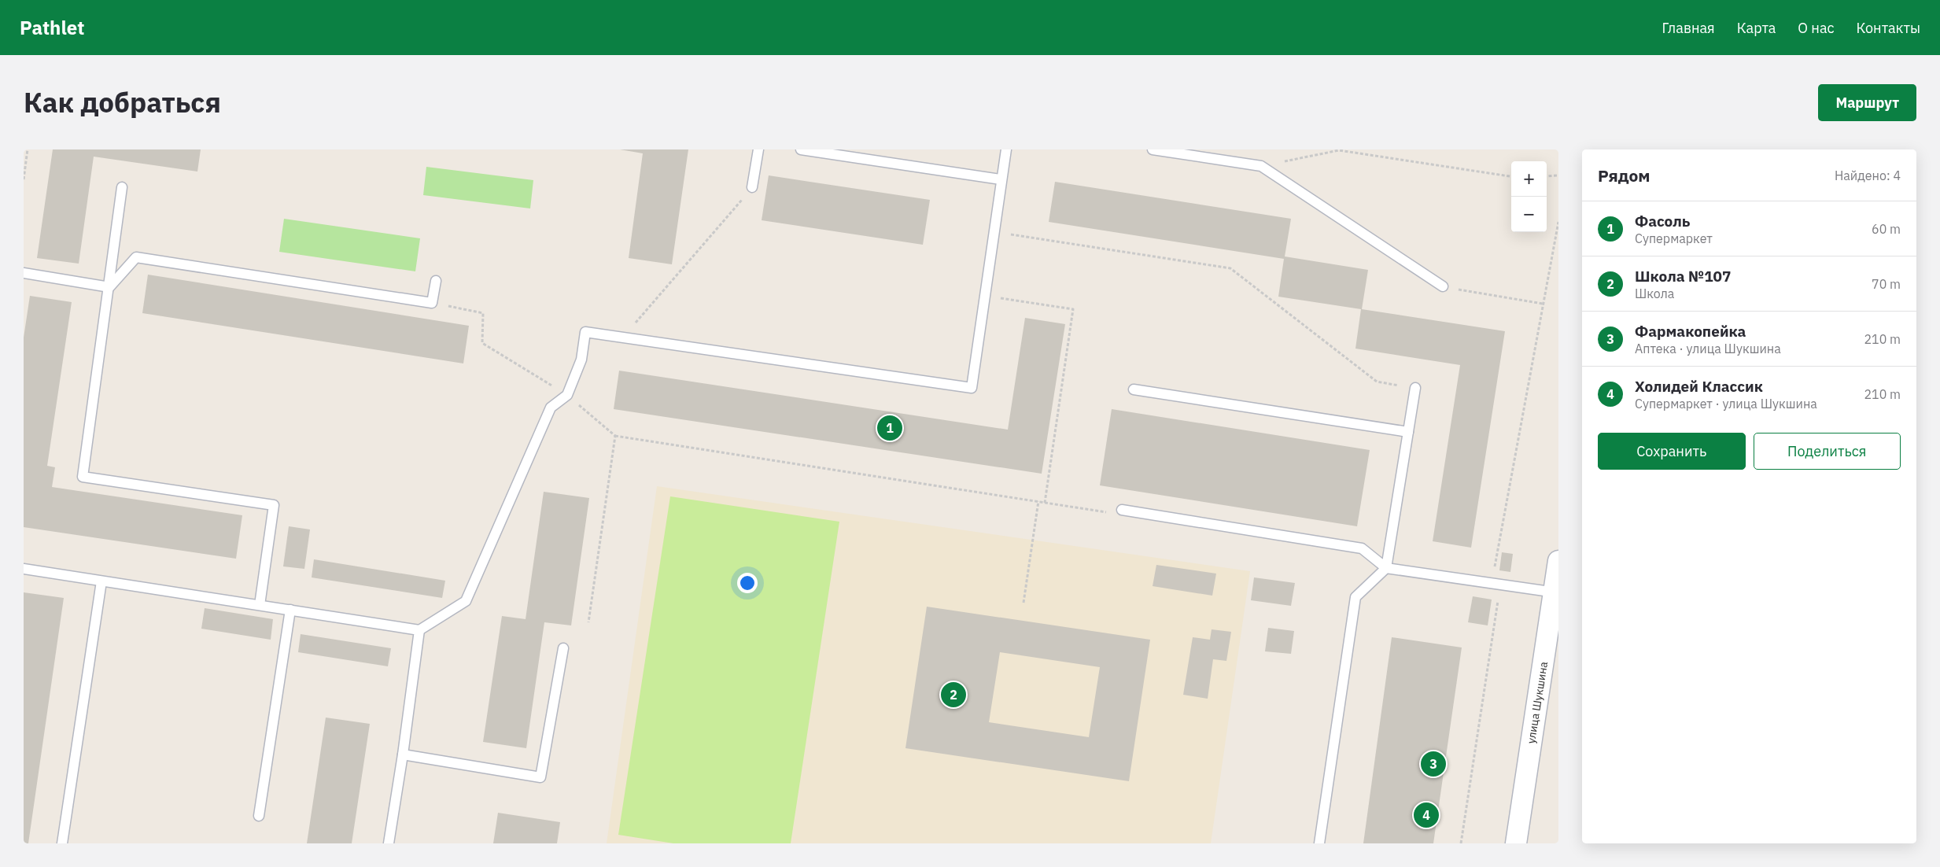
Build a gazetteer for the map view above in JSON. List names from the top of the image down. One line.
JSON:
{"streets":{"street":["улица Шукшина"]},"page":{"header":"Pathlet","nav":["Главная","Карта","О нас","Контакты"],"title":"Как добраться","buttons":["Маршрут",["Сохранить","Поделиться"]],"heading":["Рядом","Найдено: 4"],"map_buttons":["+","−"],"list":[{"mark":"1","name":"Фасоль","note":"Супермаркет","value":"60 m"},{"mark":"2","name":"Школа №107","note":"Школа","value":"70 m"},{"mark":"3","name":"Фармакопейка","note":"Аптека · улица Шукшина","value":"210 m"},{"mark":"4","name":"Холидей Классик","note":"Супермаркет · улица Шукшина","value":"210 m"}],"pins":["1","2","3","4"]}}
